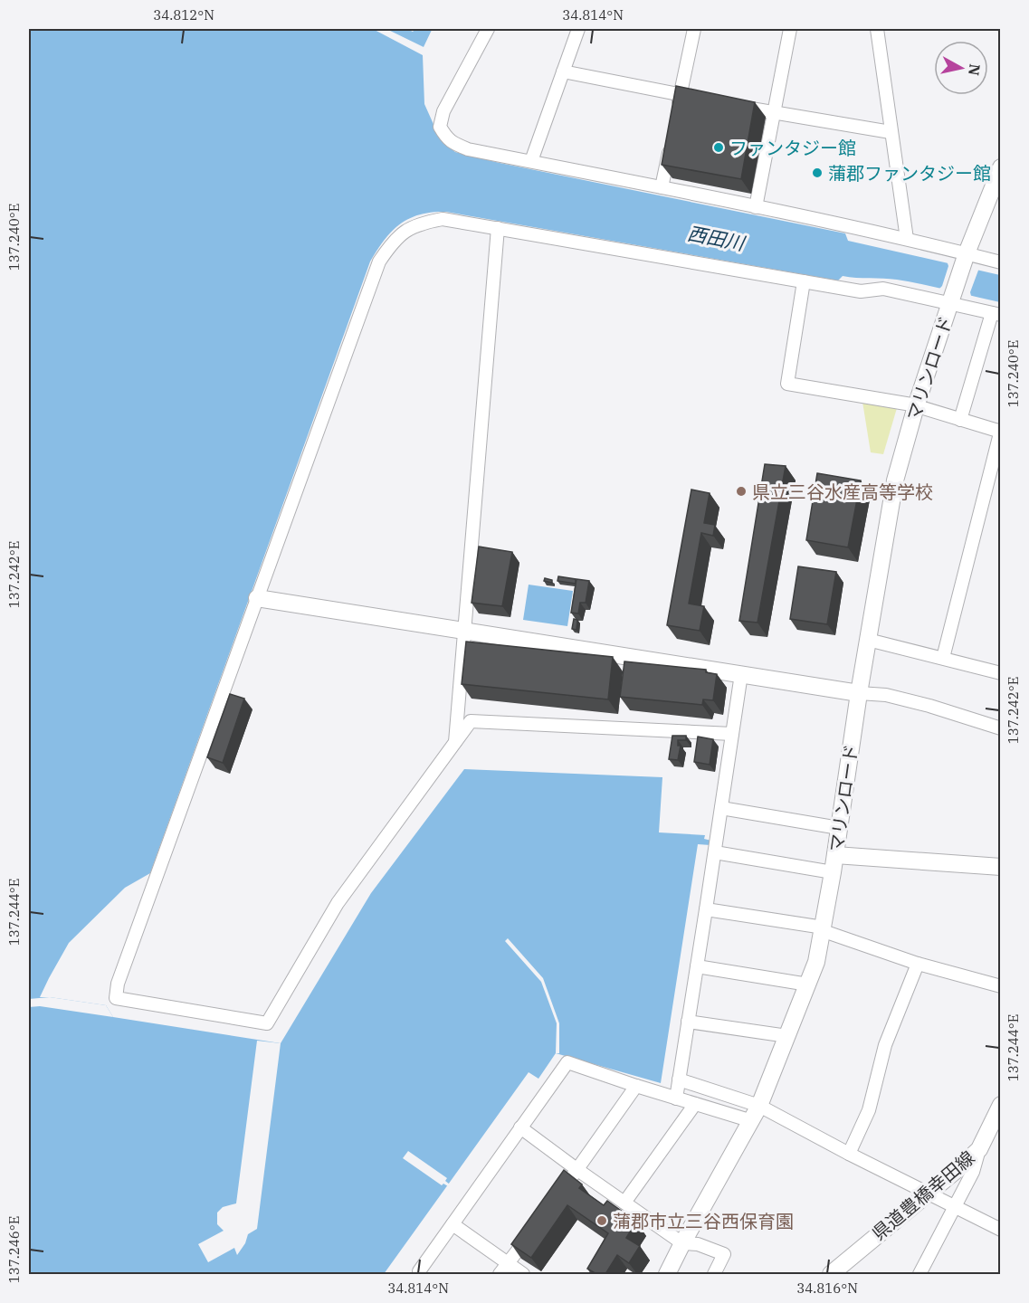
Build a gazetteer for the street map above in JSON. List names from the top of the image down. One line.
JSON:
{"streets":{"street":["マリンロード","県道豊橋幸田線"]},"water":["西田川"],"places":["ファンタジー館","蒲郡ファンタジー館","県立三谷水産高等学校","蒲郡市立三谷西保育園"],"north":"right","coordinates":["34.812°N","34.814°N","137.240°E","137.242°E","137.244°E","137.246°E","34.816°N"]}
